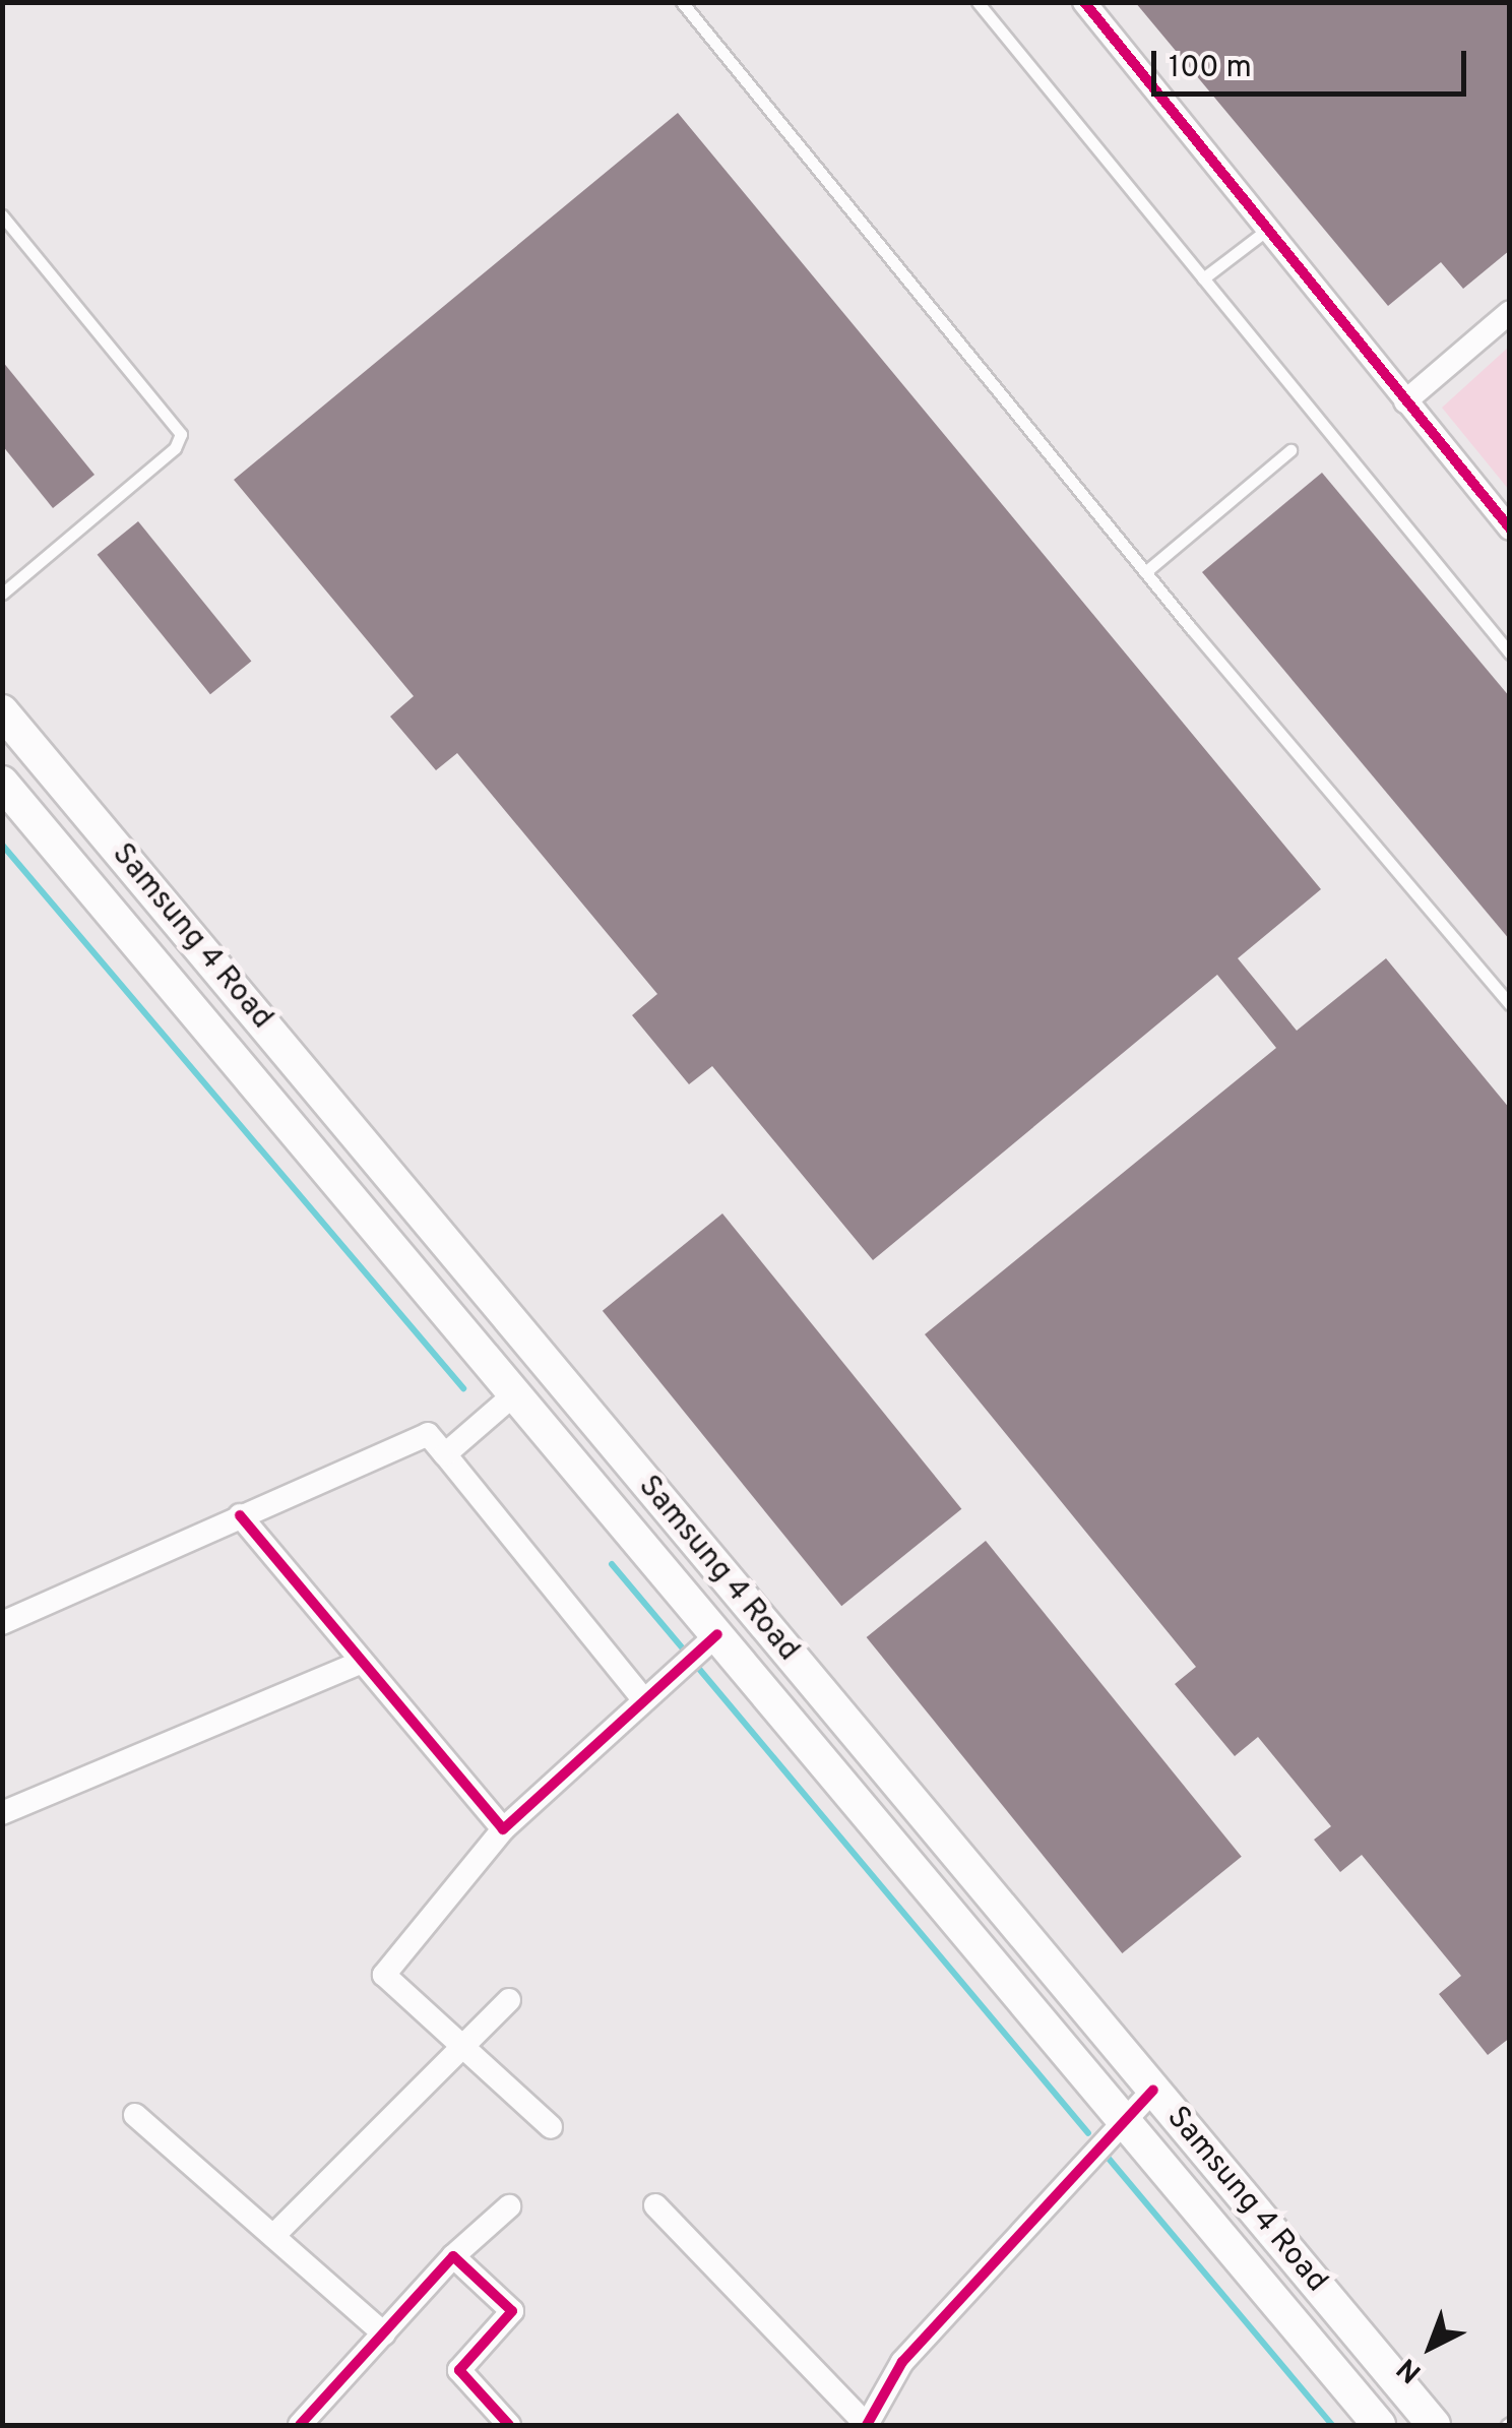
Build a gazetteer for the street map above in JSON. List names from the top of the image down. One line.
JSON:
{"streets":{"main road":["Samsung 4 Road"]},"scale_bar":"100 m","north":"bottom left"}
